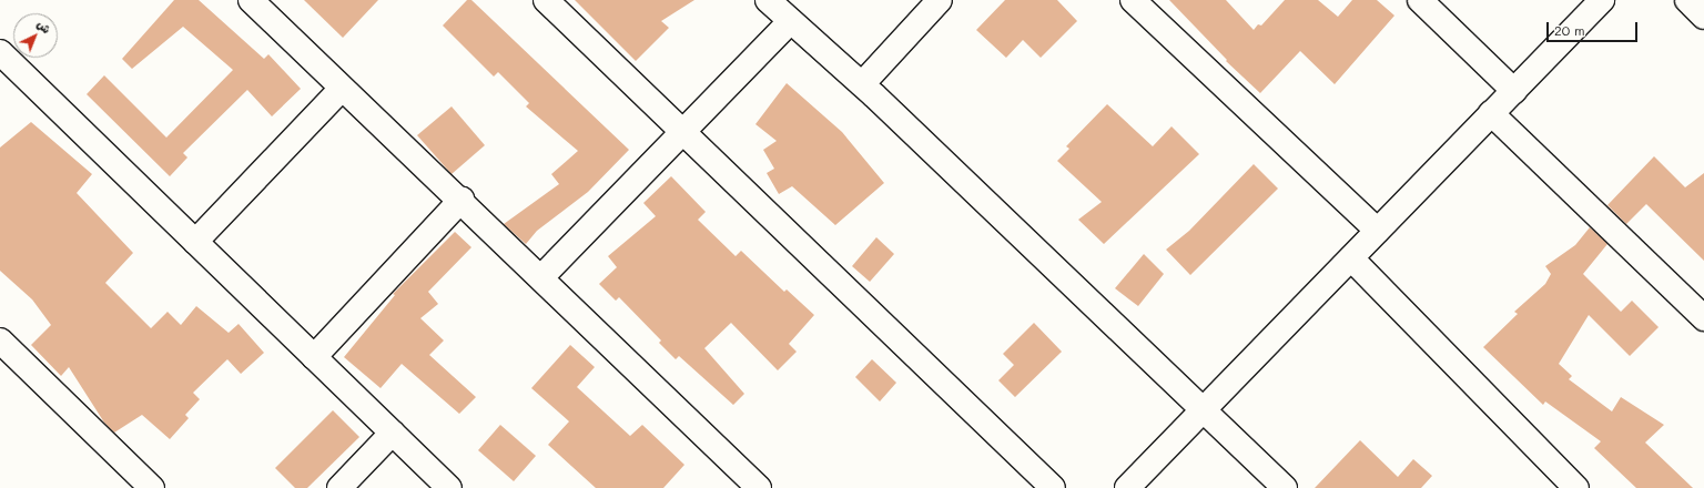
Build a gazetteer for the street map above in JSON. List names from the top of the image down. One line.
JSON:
{"scale_bar":"20 m","north":"top right"}
